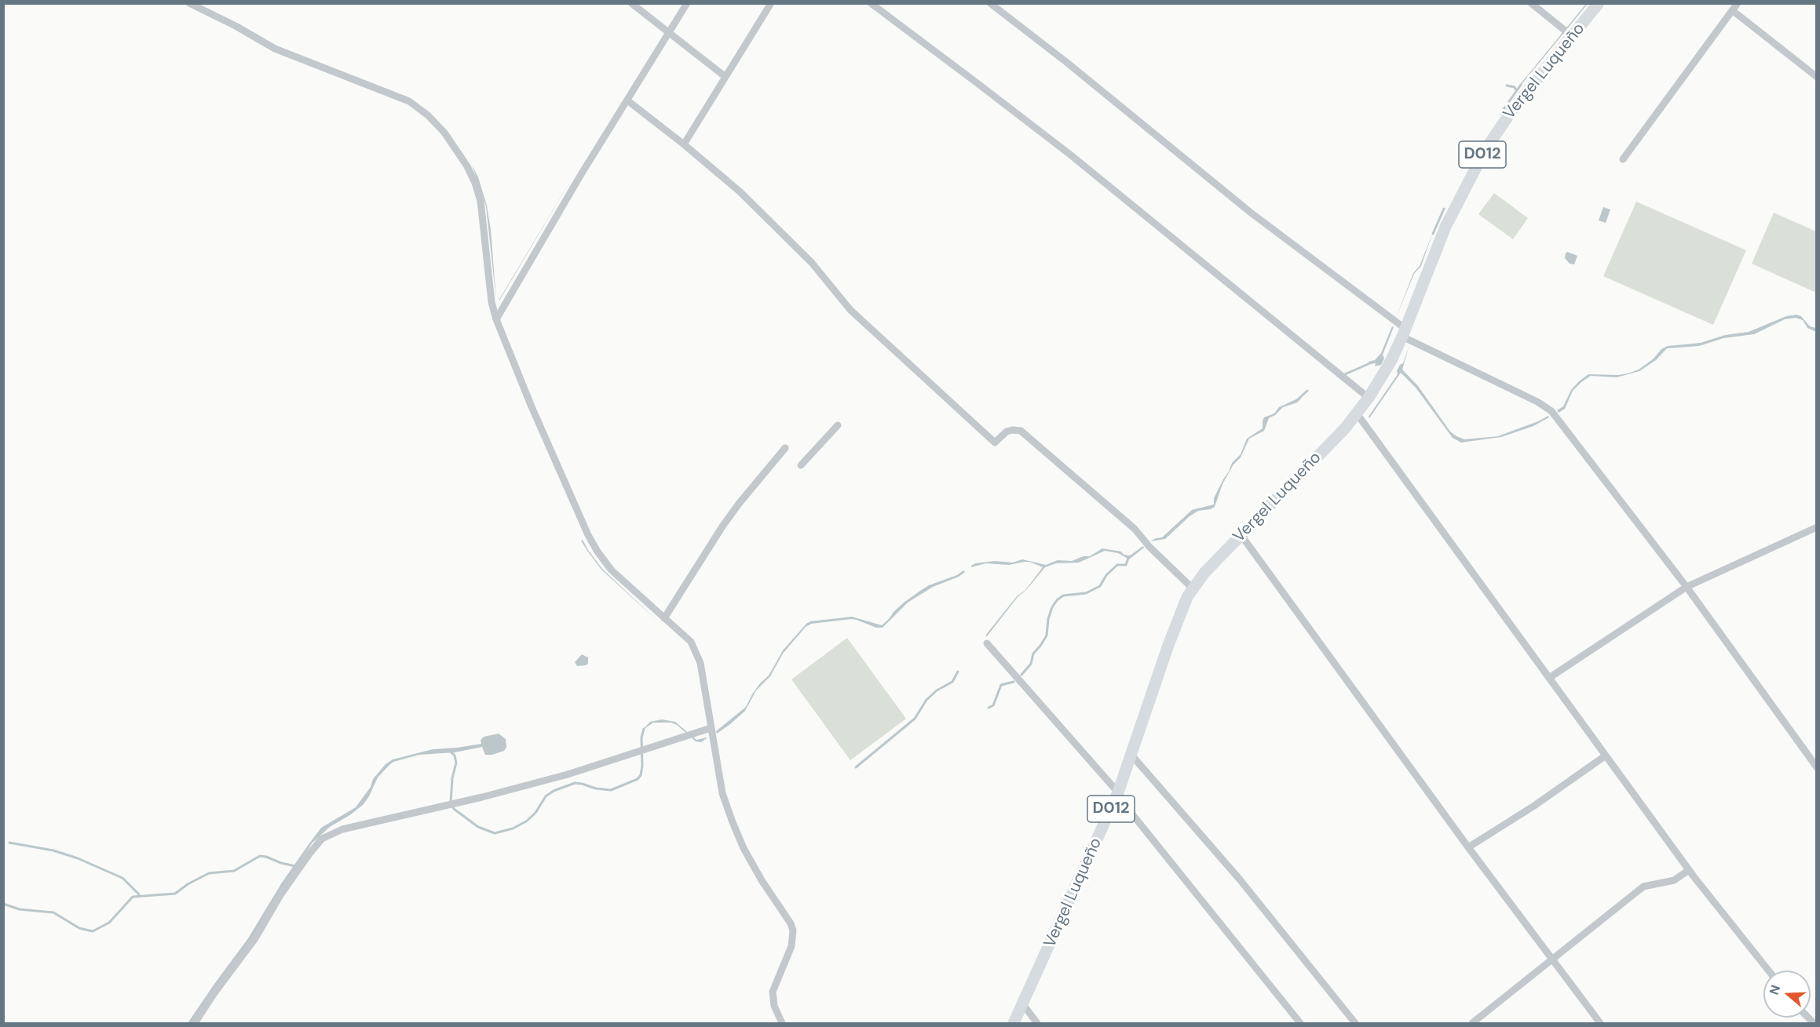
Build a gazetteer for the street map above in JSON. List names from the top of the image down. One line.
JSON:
{"streets":{"main road":["Vergel Luqueño","D012"]},"north":"left"}
